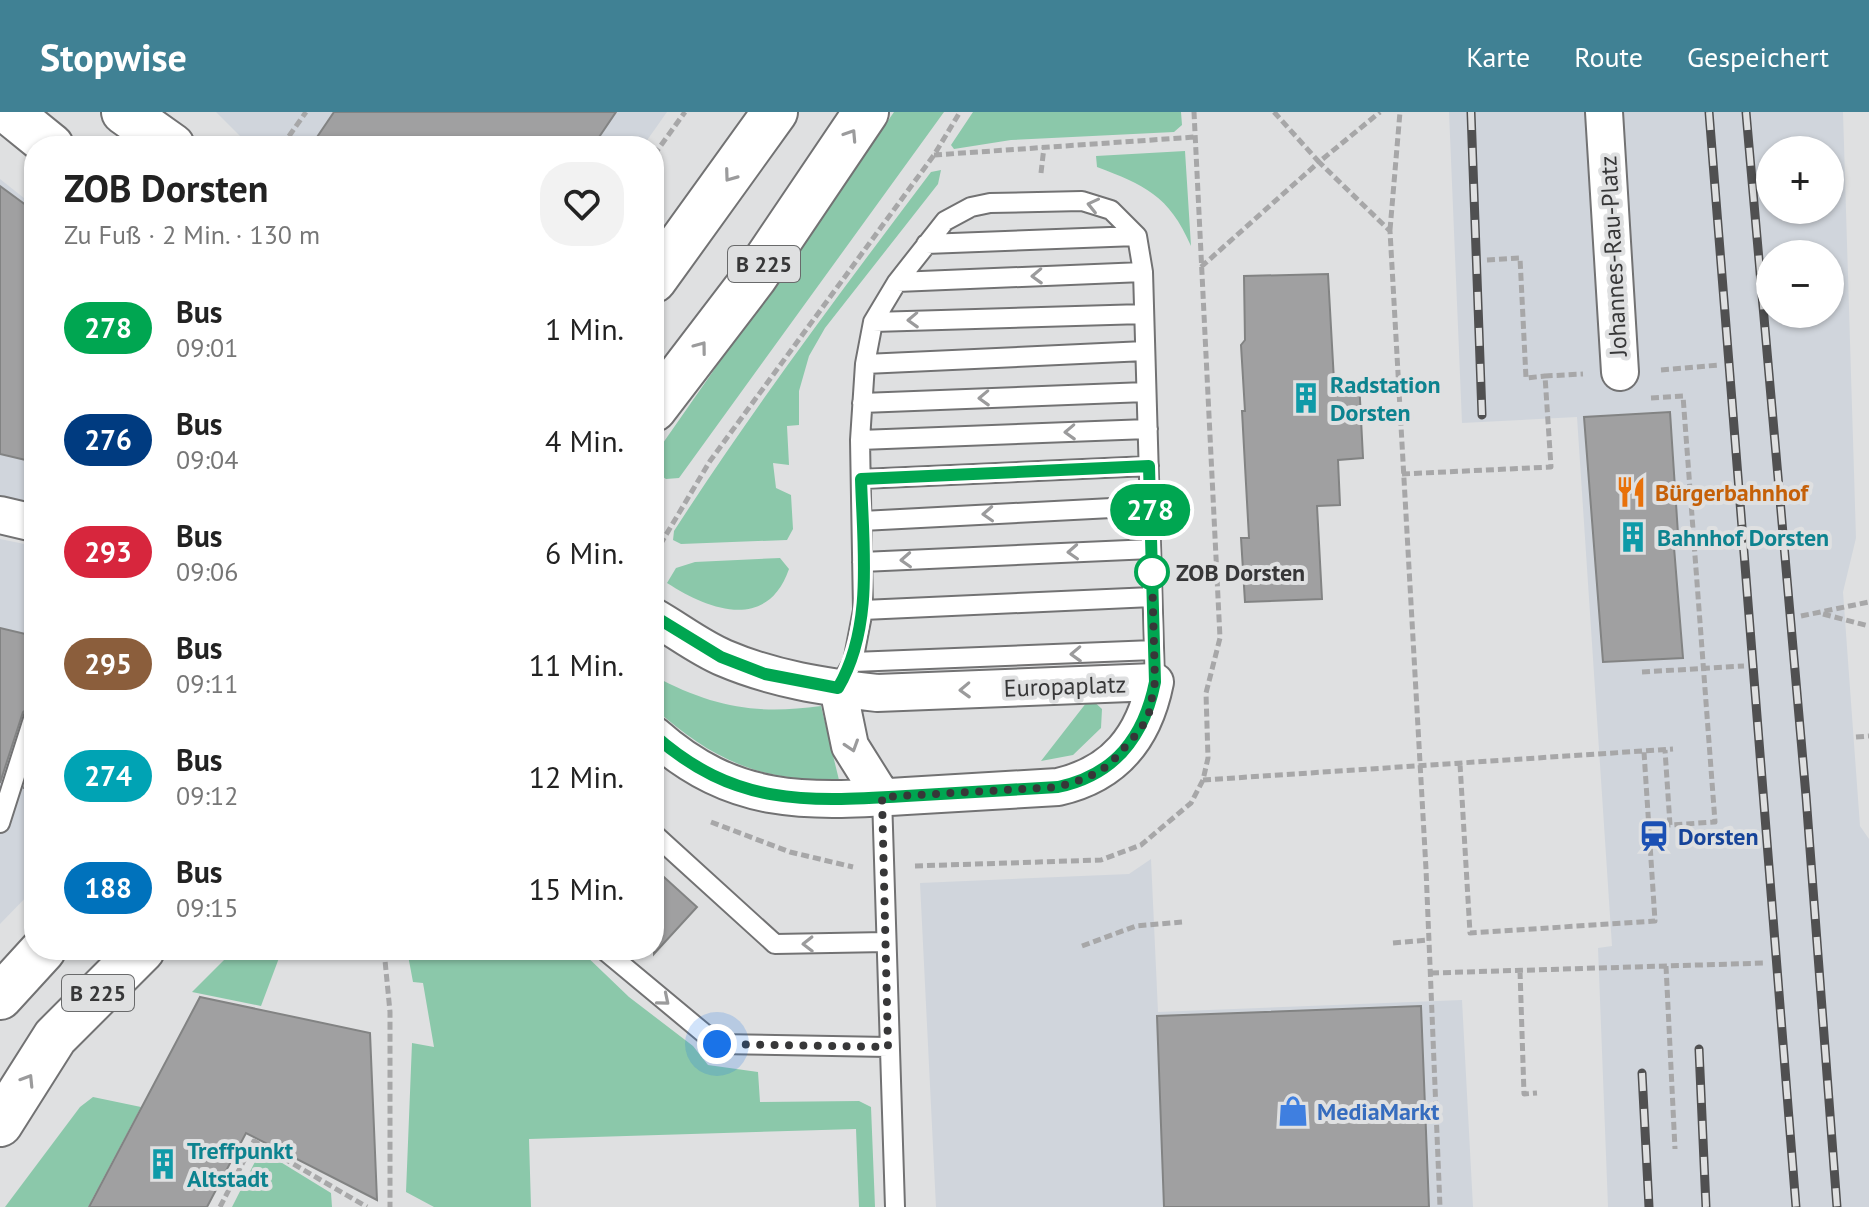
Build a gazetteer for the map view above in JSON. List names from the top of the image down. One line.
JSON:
{"streets":{"main road":["B 225"],"street":["Johannes-Rau-Platz","Europaplatz"]},"places":{"building":["Radstation Dorsten","Bahnhof Dorsten","Treffpunkt Altstadt"],"restaurant":["Bürgerbahnhof"],"other":["ZOB Dorsten"],"station":["Dorsten"],"shop":["MediaMarkt"]},"lines":["bus line 278"],"page":{"header":"Stopwise","nav":["Karte","Route","Gespeichert"],"on_map":"278","map_buttons":["+","−"],"heading":["ZOB Dorsten","Zu Fuß · 2 Min. · 130 m"],"list":[{"mark":"278","name":"Bus","note":"09:01","value":"1 Min."},{"mark":"276","name":"Bus","note":"09:04","value":"4 Min."},{"mark":"293","name":"Bus","note":"09:06","value":"6 Min."},{"mark":"295","name":"Bus","note":"09:11","value":"11 Min."},{"mark":"274","name":"Bus","note":"09:12","value":"12 Min."},{"mark":"188","name":"Bus","note":"09:15","value":"15 Min."}]}}
